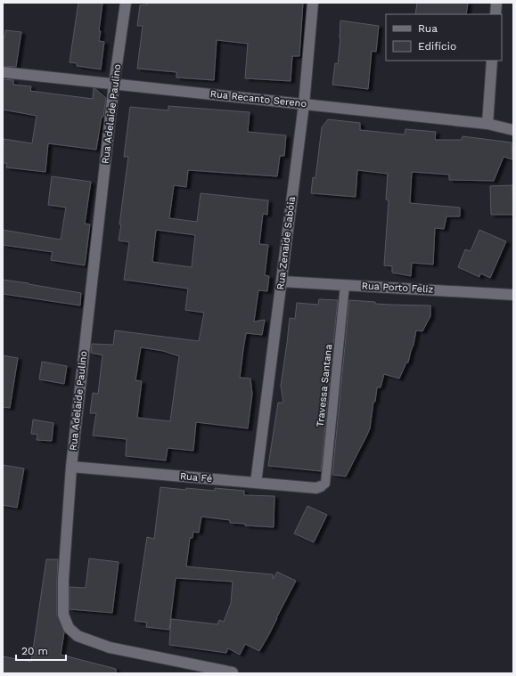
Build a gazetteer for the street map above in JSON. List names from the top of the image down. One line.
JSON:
{"streets":{"street":["Rua Recanto Sereno","Rua Adelaide Paulino","Rua Zenaide Sabóia","Rua Porto Feliz","Rua Fé"],"lane":["Travessa Santana"]},"crossings":[["Rua Recanto Sereno","Rua Adelaide Paulino"],["Rua Recanto Sereno","Rua Zenaide Sabóia"],["Rua Adelaide Paulino","Rua Fé"],["Rua Zenaide Sabóia","Rua Porto Feliz"],["Rua Zenaide Sabóia","Rua Fé"],["Rua Porto Feliz","Travessa Santana"],["Travessa Santana","Rua Fé"]],"legend":["Rua","Edifício"],"scale_bar":"20 m"}
